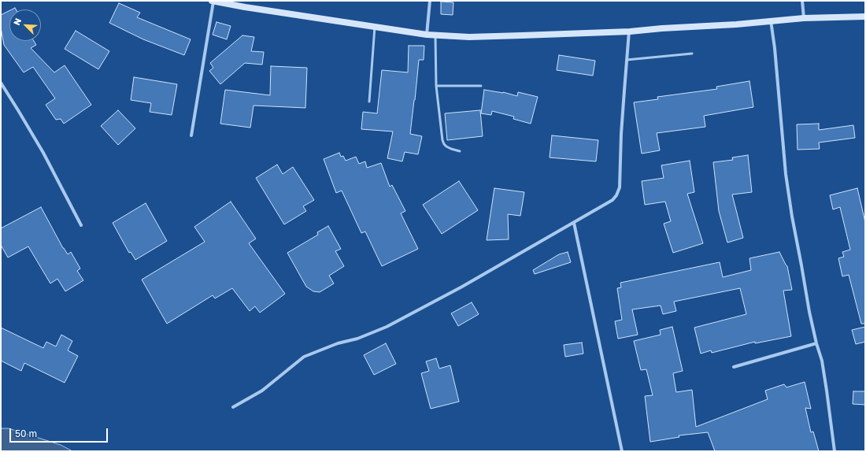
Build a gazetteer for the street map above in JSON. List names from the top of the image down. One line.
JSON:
{"scale_bar":"50 m","north":"top left"}
